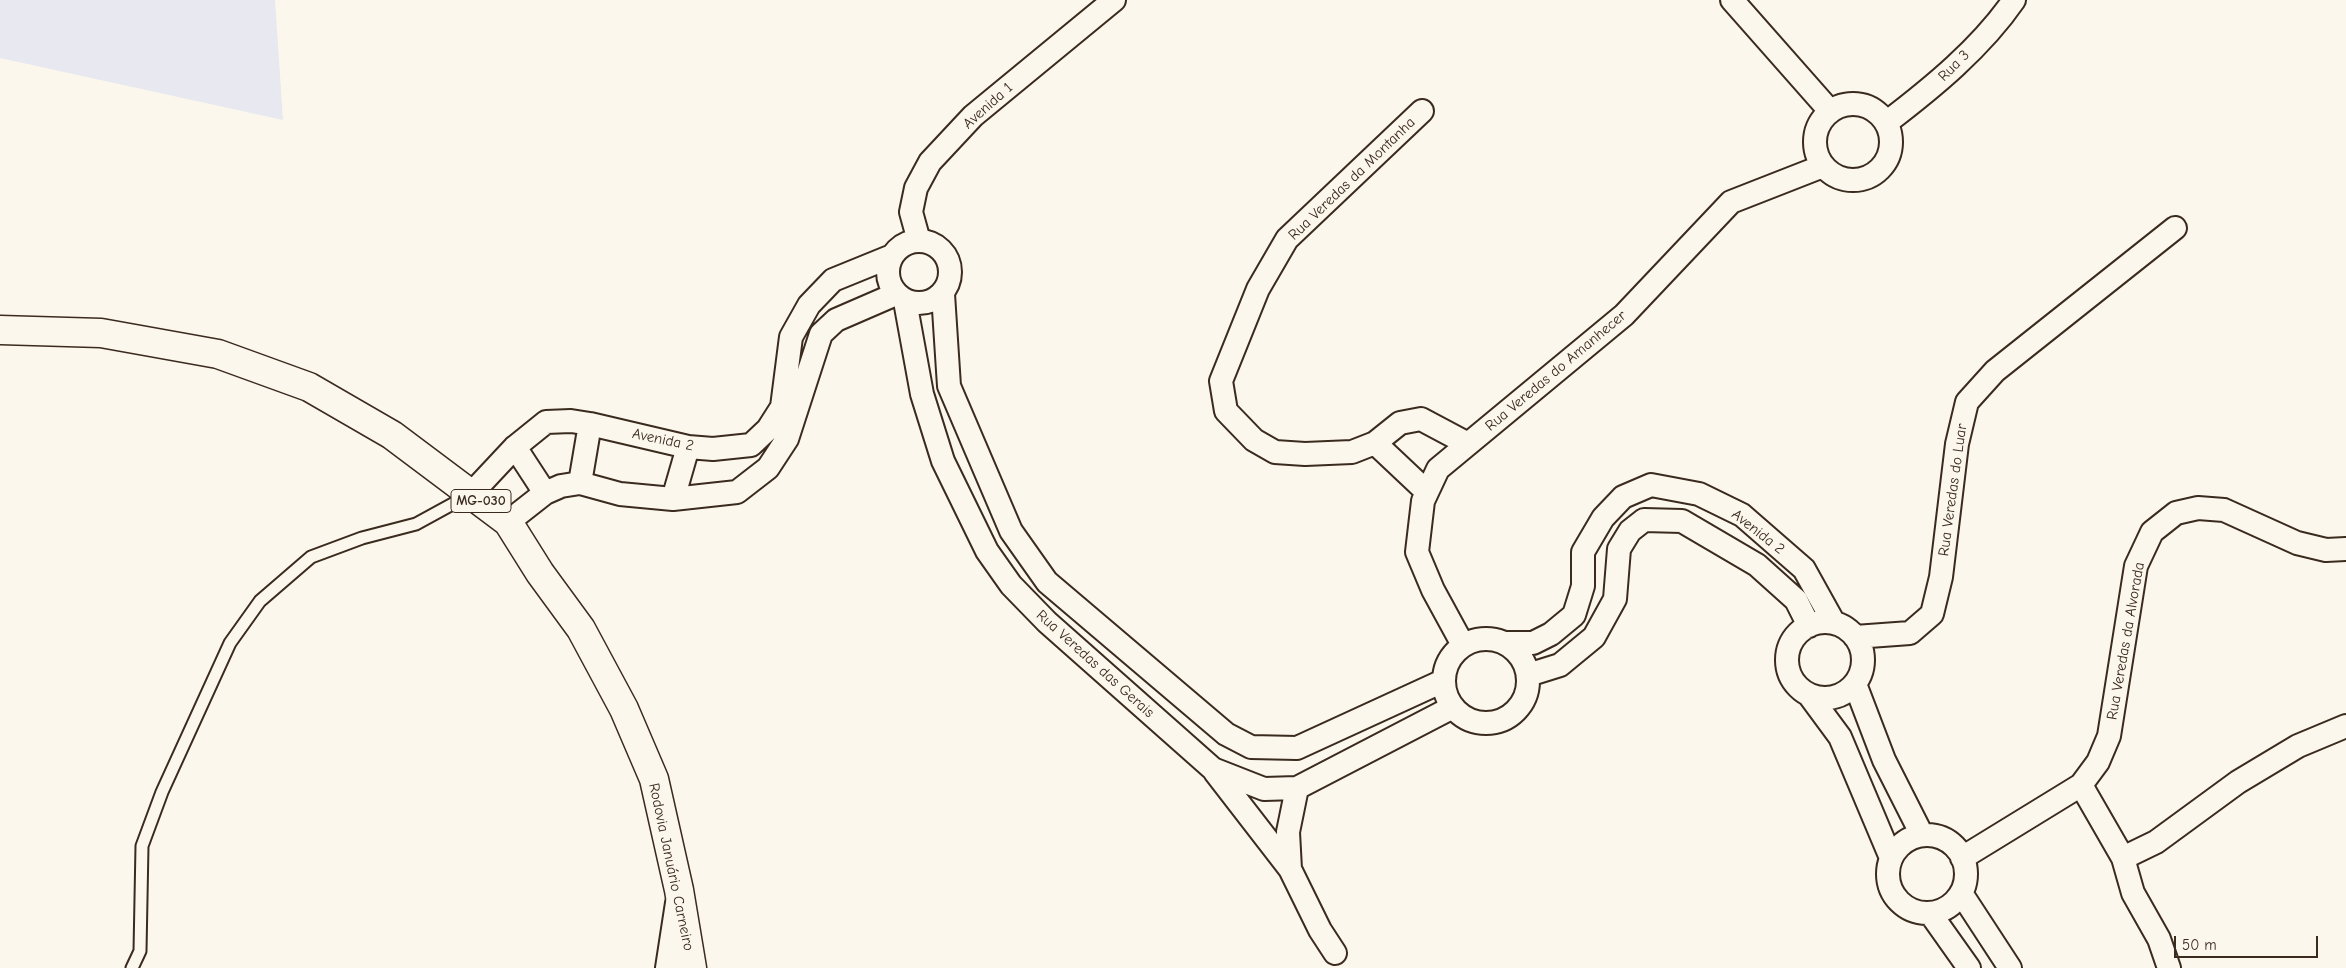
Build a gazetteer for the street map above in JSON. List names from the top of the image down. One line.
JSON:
{"streets":{"highway":["MG-030","Rodovia Januário Carneiro"],"street":["Rua 3","Avenida 1","Rua Veredas da Montanha","Rua Veredas do Amanhecer","Avenida 2","Rua Veredas do Luar","Rua Veredas da Alvorada","Rua Veredas das Gerais"]},"crossings":[["Rua 3","Rua Veredas do Amanhecer"],["Avenida 1","Avenida 2"],["Avenida 1","Rua Veredas das Gerais"],["Rua Veredas da Montanha","Rua Veredas do Amanhecer"],["Rua Veredas do Amanhecer","Avenida 2"],["Rua Veredas do Amanhecer","Rua Veredas das Gerais"],["Avenida 2","Rua Veredas do Luar"],["Avenida 2","Rua Veredas das Gerais"],["Avenida 2","Rodovia Januário Carneiro"]],"scale_bar":"50 m"}
